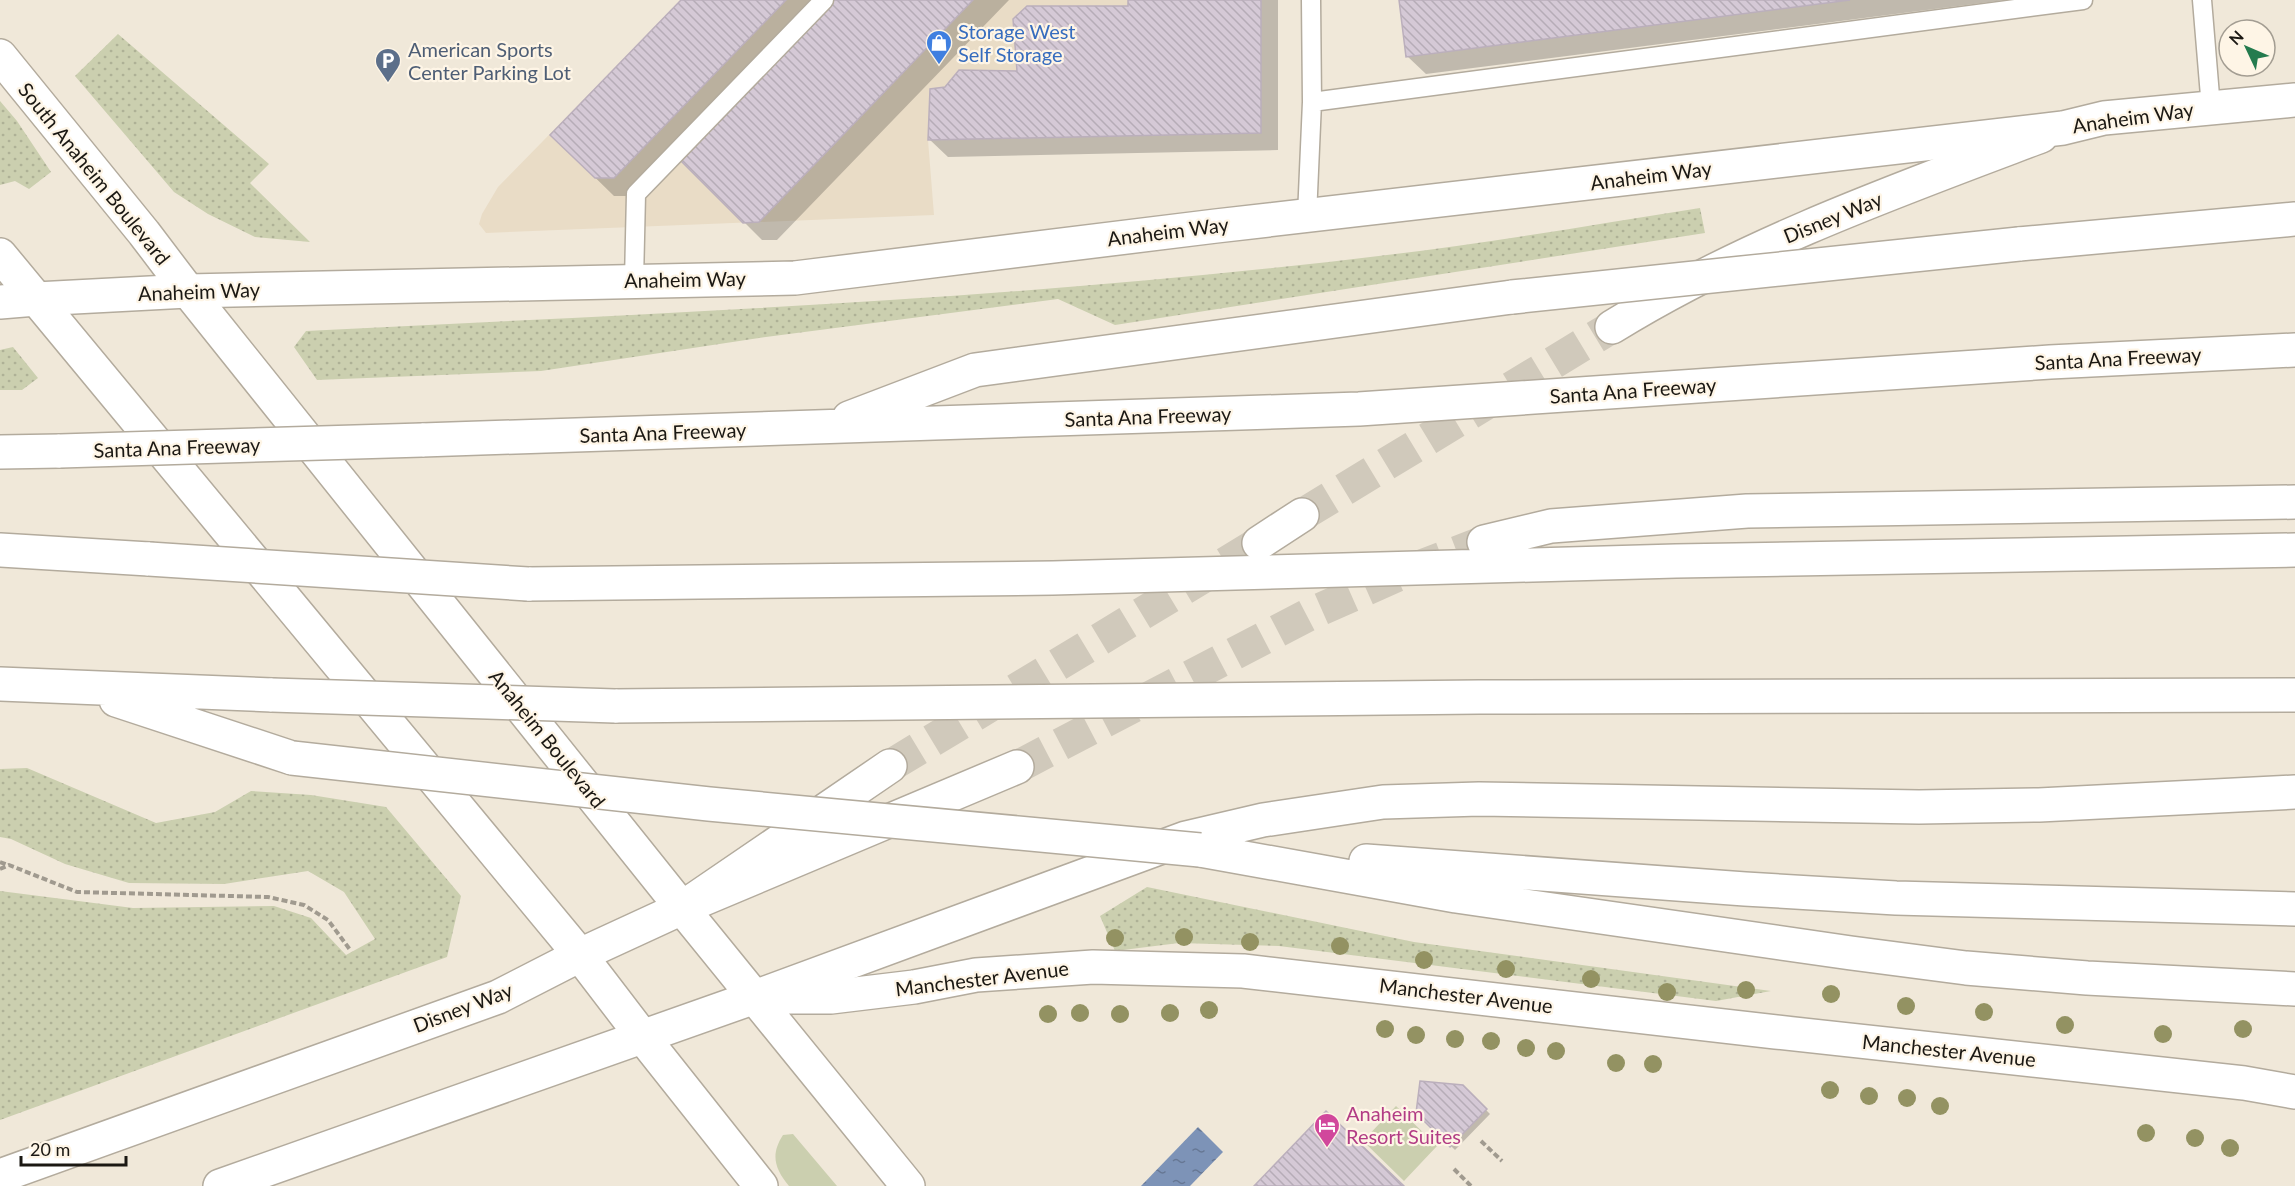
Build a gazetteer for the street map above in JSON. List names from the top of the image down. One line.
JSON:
{"streets":{"main road":["Anaheim Way","South Anaheim Boulevard","Disney Way","Santa Ana Freeway","Anaheim Boulevard","Manchester Avenue"]},"crossings":[["Anaheim Way","South Anaheim Boulevard"],["Anaheim Way","Disney Way"],["Anaheim Way","Anaheim Boulevard"],["South Anaheim Boulevard","Anaheim Boulevard"],["Disney Way","Anaheim Boulevard"],["Anaheim Boulevard","Manchester Avenue"]],"places":{"shop":["Storage West Self Storage"],"parking":["American Sports Center Parking Lot"],"hotel":["Anaheim Resort Suites"]},"scale_bar":"20 m","north":"top left"}
